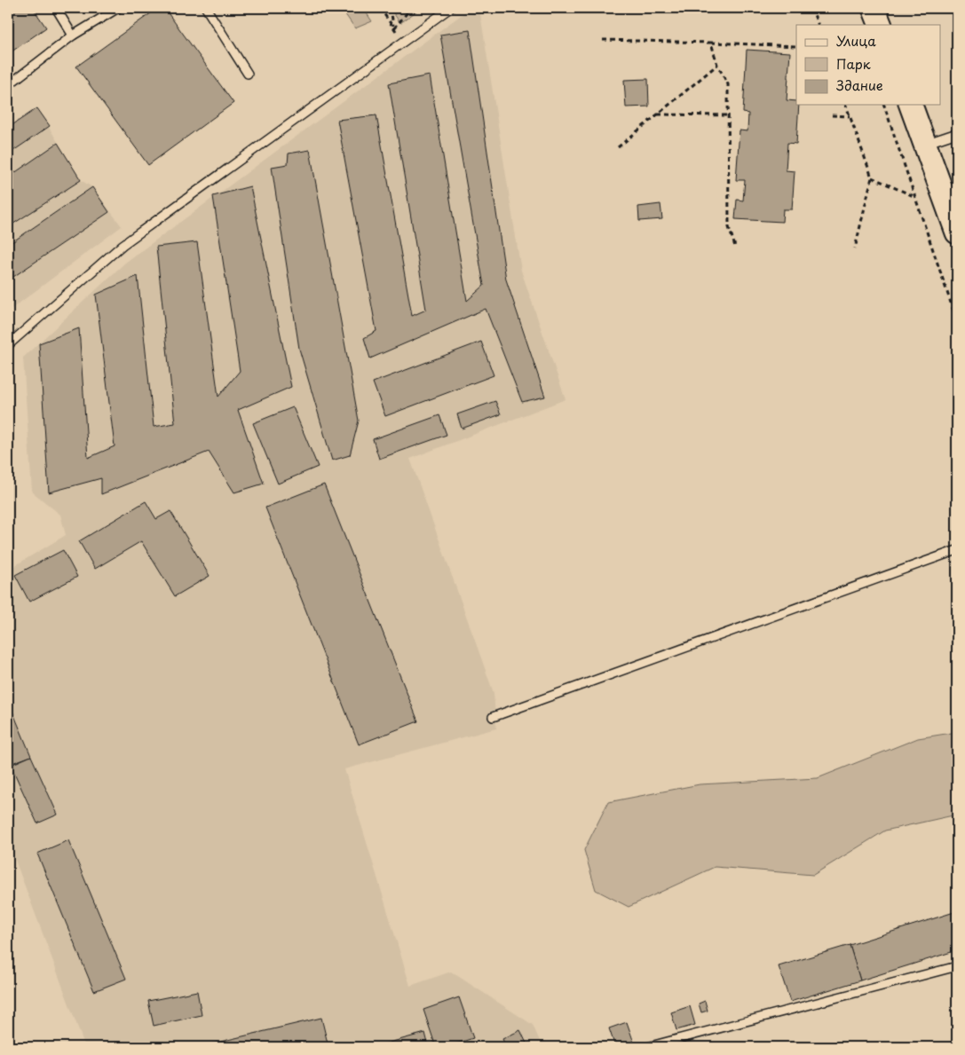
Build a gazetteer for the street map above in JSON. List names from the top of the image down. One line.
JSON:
{"legend":["Улица","Парк","Здание"]}
